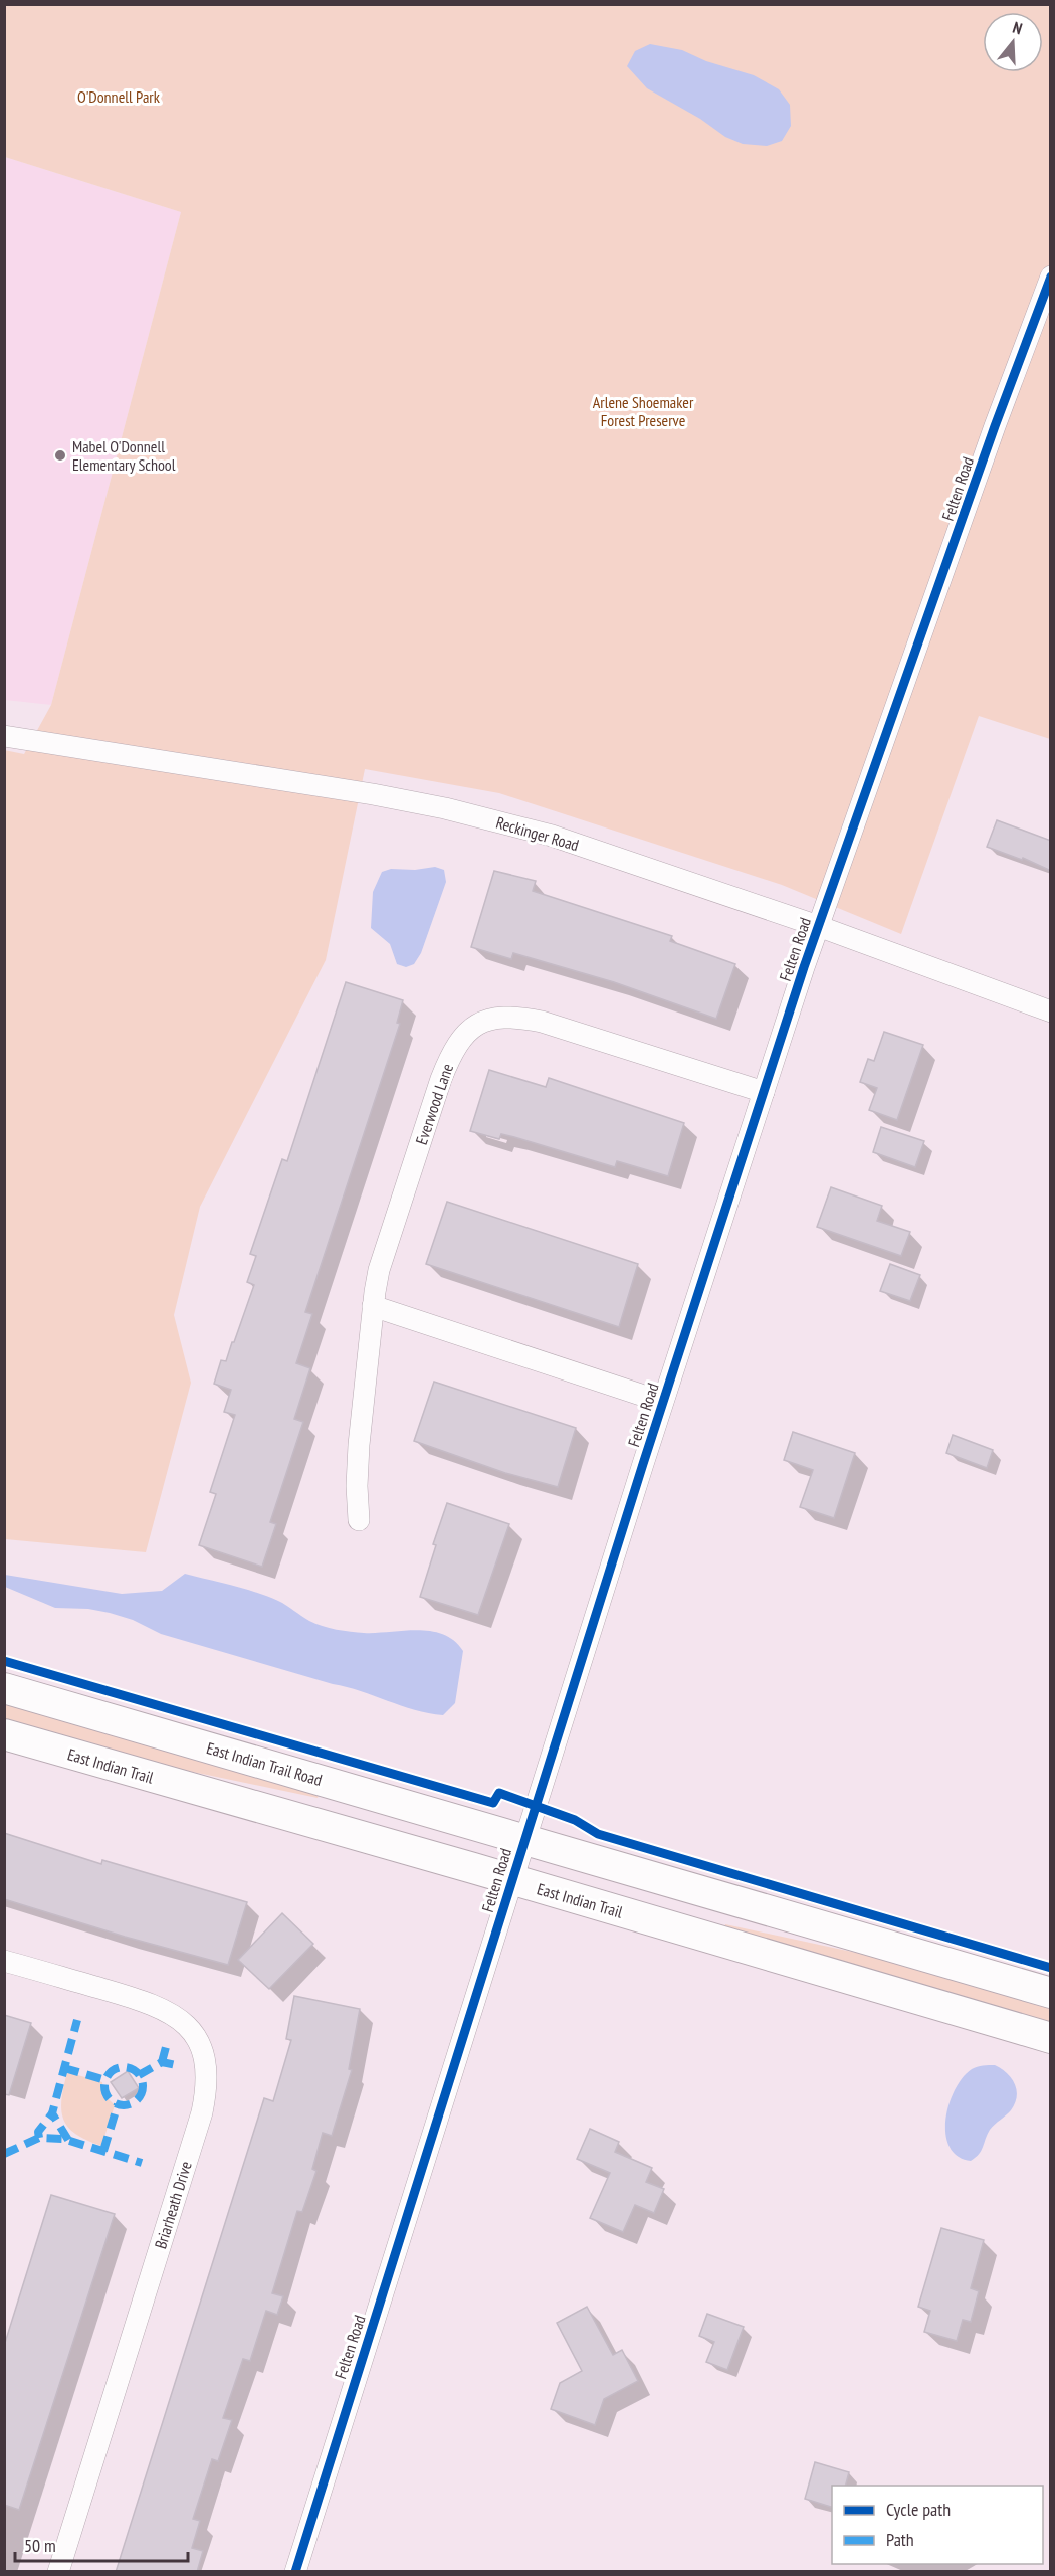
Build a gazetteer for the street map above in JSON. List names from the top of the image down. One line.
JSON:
{"streets":{"main road":["East Indian Trail Road","East Indian Trail"],"street":["Felten Road","Reckinger Road","Everwood Lane","Briarheath Drive"]},"crossings":[["Felten Road","Reckinger Road"],["Felten Road","Everwood Lane"],["Felten Road","East Indian Trail Road"],["Felten Road","East Indian Trail"]],"parks":["O'Donnell Park","Arlene Shoemaker Forest Preserve"],"places":["Mabel O'Donnell Elementary School"],"legend":["Cycle path","Path"],"scale_bar":"50 m","north":"top"}
